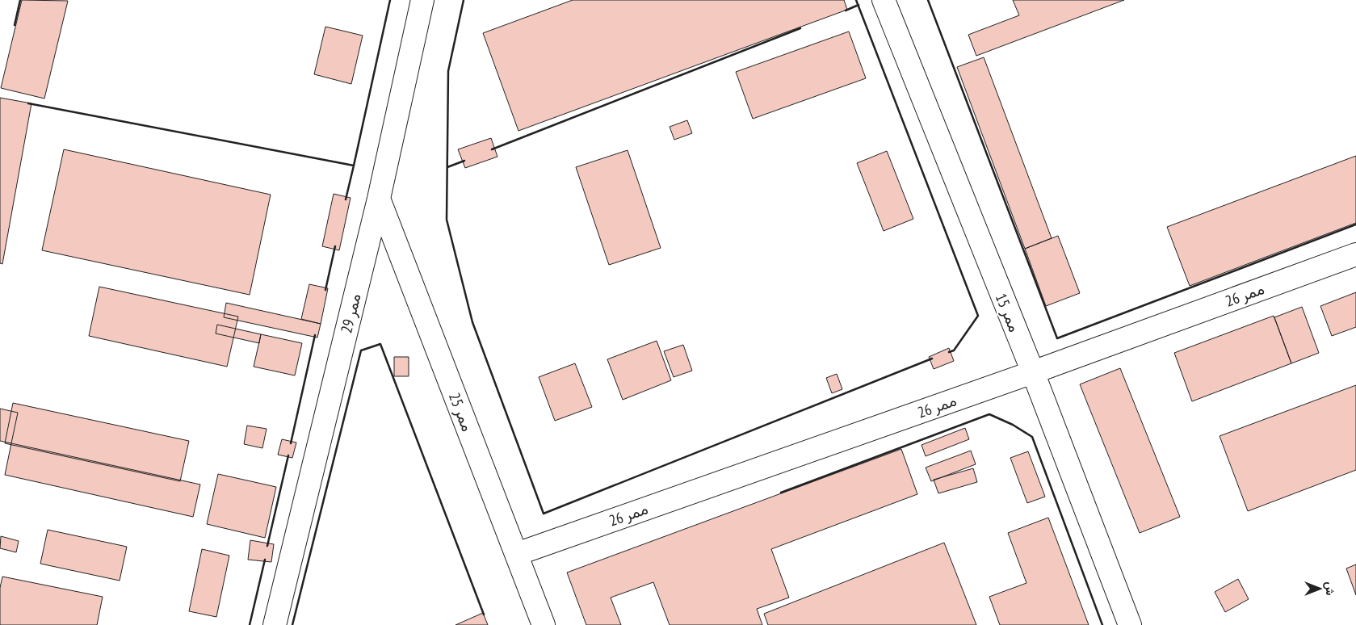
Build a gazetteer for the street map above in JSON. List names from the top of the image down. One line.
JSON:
{"streets":{"lane":["ممر 26","ممر 15","ممر 29","ممر 25"]},"crossings":[["ممر 26","ممر 15"],["ممر 26","ممر 25"],["ممر 29","ممر 25"]],"north":"right"}
